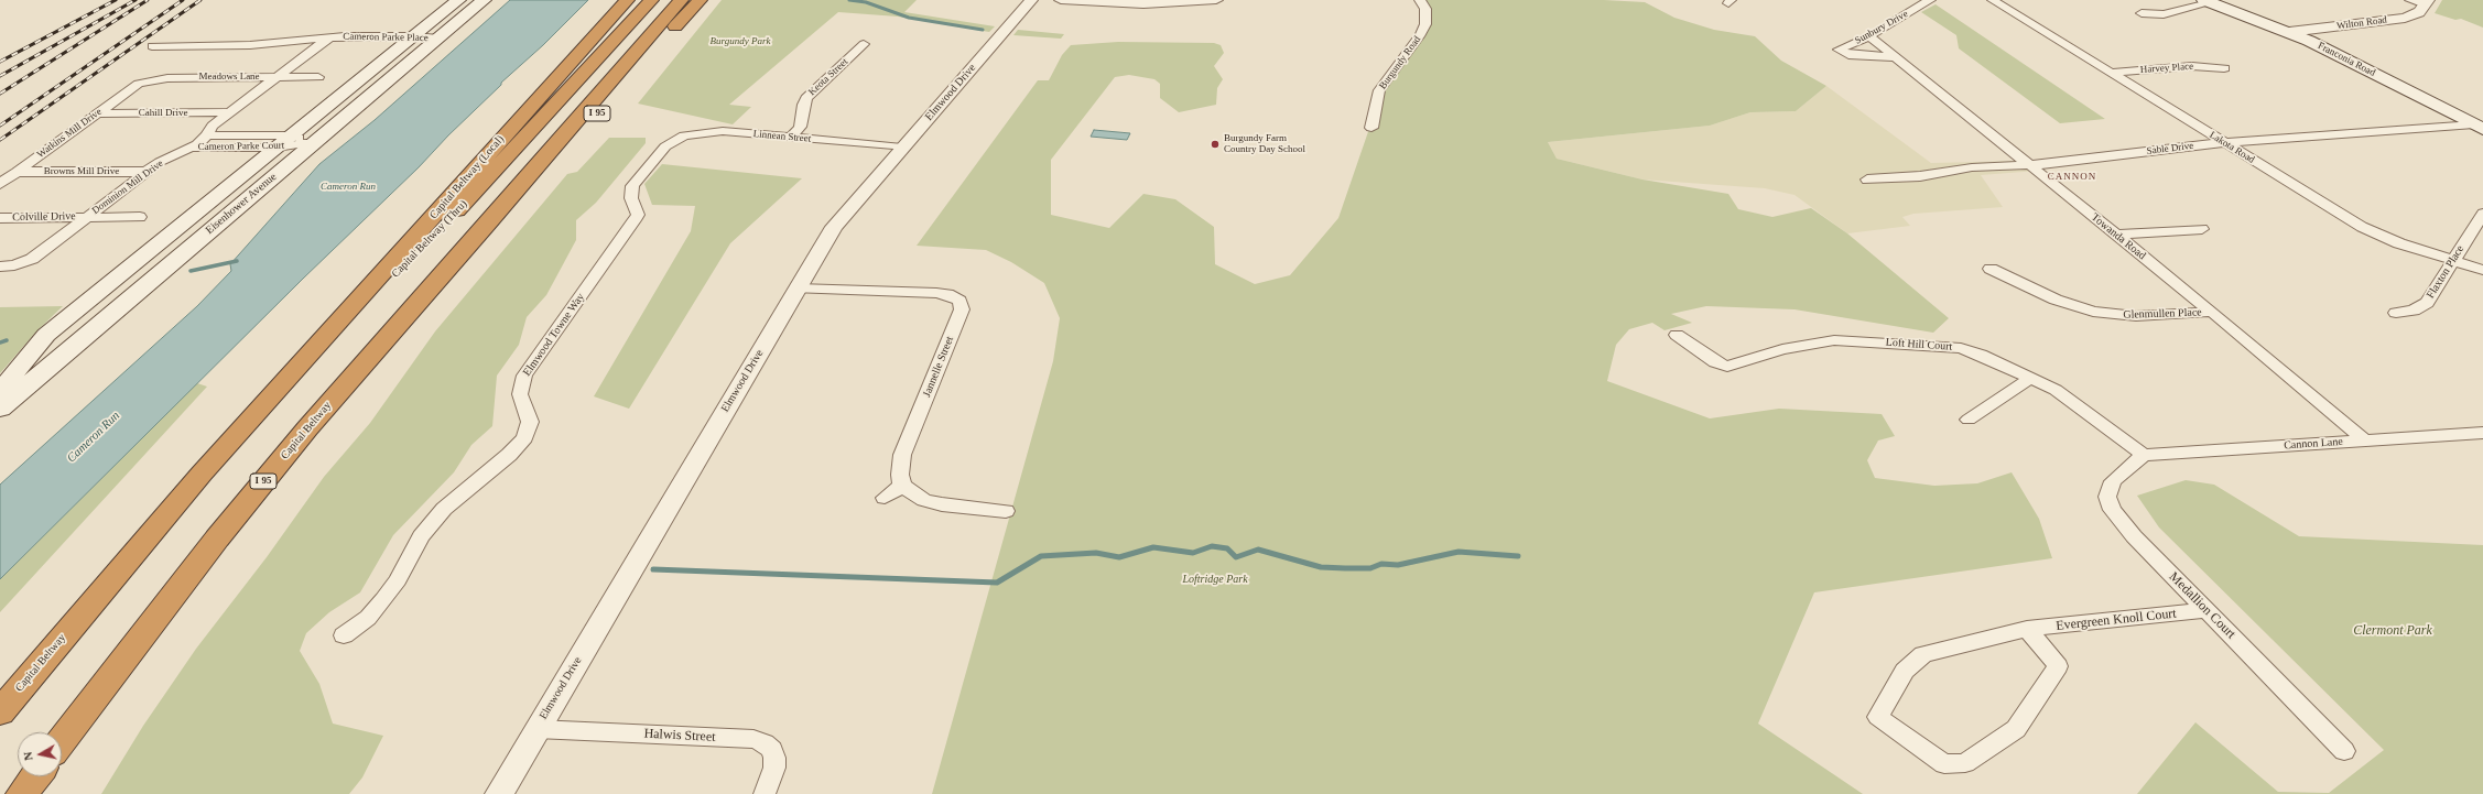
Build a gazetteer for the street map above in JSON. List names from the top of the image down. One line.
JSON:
{"streets":{"highway":["I 95","Capital Beltway (Local)","Capital Beltway (Thru)","Capital Beltway"],"main road":["Franconia Road","Eisenhower Avenue"],"street":["Wilton Road","Sunbury Drive","Cameron Parke Place","Burgundy Road","Harvey Place","Meadows Lane","Keota Street","Elmwood Drive","Cahill Drive","Watkins Mill Drive","Linnean Street","Cameron Parke Court","Lakota Road","Sable Drive","Browns Mill Drive","Dominion Mill Drive","Colville Drive","Towanda Road","Flaxton Place","Glenmullen Place","Elmwood Towne Way","Loft Hill Court","Jannelle Street","Cannon Lane","Medallion Court","Evergreen Knoll Court","Halwis Street"]},"crossings":[["Wilton Road","Franconia Road"],["Sunbury Drive","Towanda Road"],["Cameron Parke Place","Dominion Mill Drive"],["Cameron Parke Place","Eisenhower Avenue"],["Franconia Road","Sable Drive"],["Harvey Place","Lakota Road"],["Meadows Lane","Watkins Mill Drive"],["Meadows Lane","Dominion Mill Drive"],["Keota Street","Linnean Street"],["Elmwood Drive","Linnean Street"],["Elmwood Drive","Jannelle Street"],["Elmwood Drive","Halwis Street"],["Cahill Drive","Watkins Mill Drive"],["Cahill Drive","Dominion Mill Drive"],["I 95","Capital Beltway"],["Watkins Mill Drive","Browns Mill Drive"],["Linnean Street","Elmwood Towne Way"],["Cameron Parke Court","Dominion Mill Drive"],["Cameron Parke Court","Eisenhower Avenue"],["Lakota Road","Sable Drive"],["Lakota Road","Flaxton Place"],["Sable Drive","Towanda Road"],["Browns Mill Drive","Dominion Mill Drive"],["Capital Beltway (Local)","Capital Beltway (Thru)"],["Capital Beltway (Local)","Capital Beltway"],["Dominion Mill Drive","Colville Drive"],["Towanda Road","Glenmullen Place"],["Towanda Road","Cannon Lane"],["Capital Beltway (Thru)","Capital Beltway"],["Loft Hill Court","Cannon Lane"],["Loft Hill Court","Medallion Court"],["Cannon Lane","Medallion Court"],["Medallion Court","Evergreen Knoll Court"]],"districts":["CANNON"],"water":["Cameron Run"],"parks":["Burgundy Park","Loftridge Park","Clermont Park"],"places":["Burgundy Farm Country Day School"],"north":"left"}
